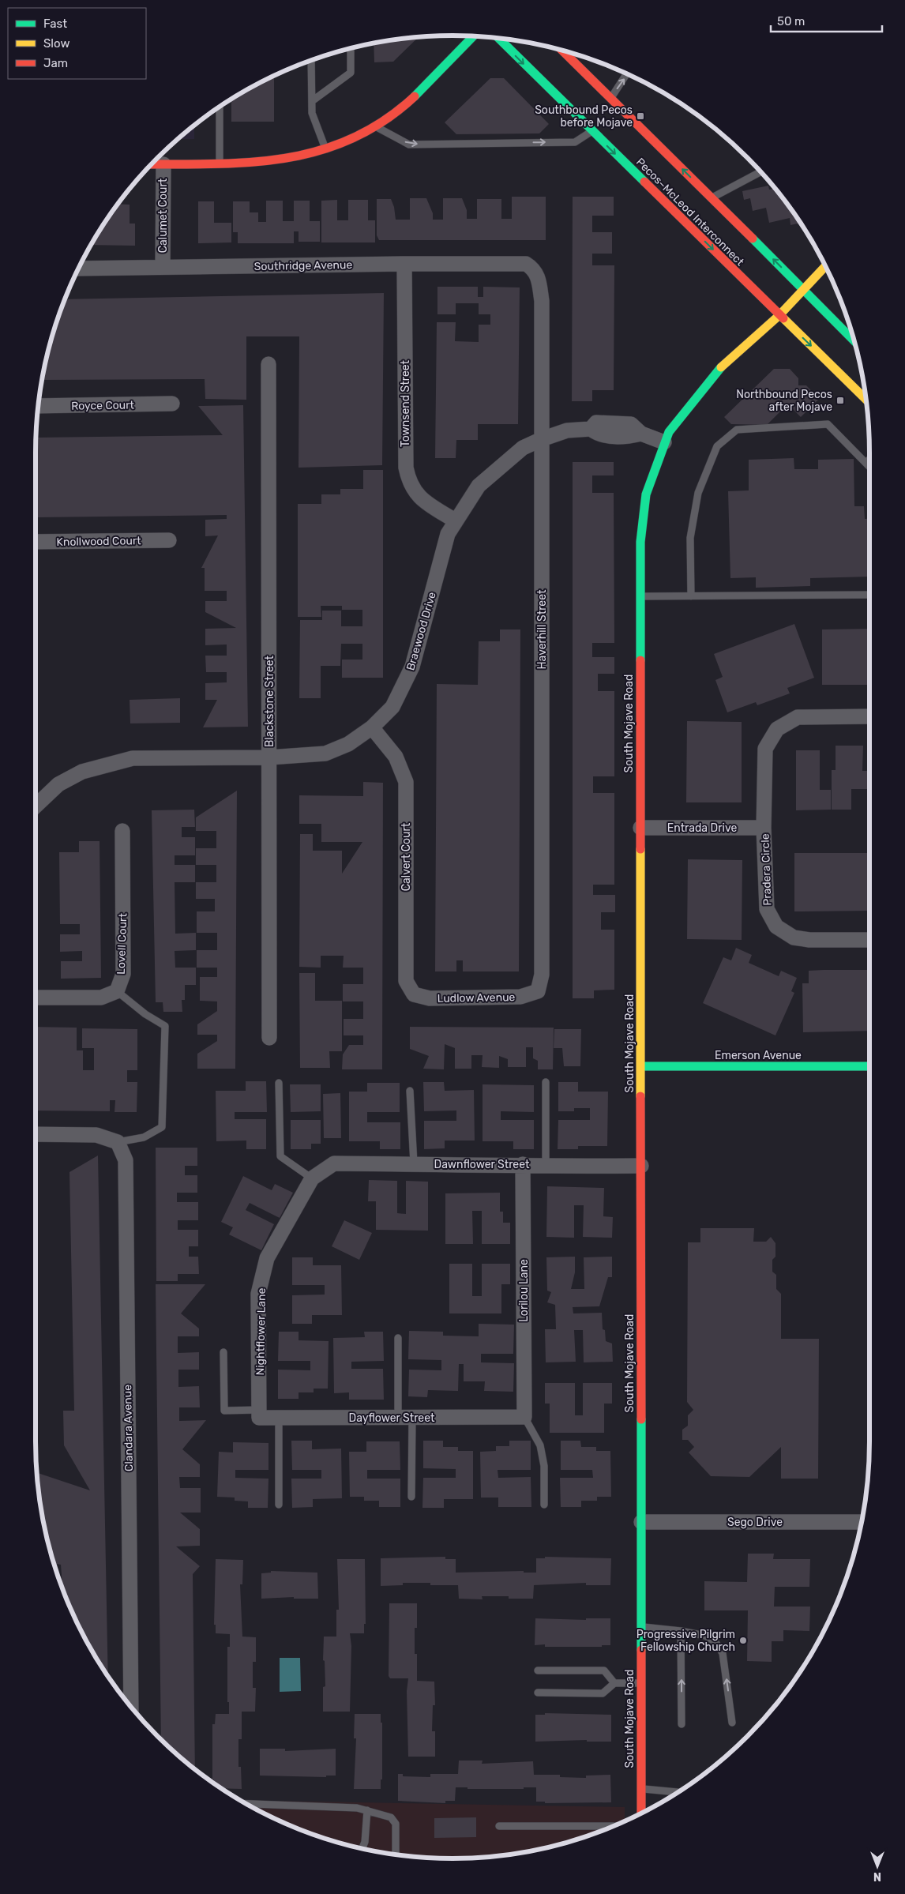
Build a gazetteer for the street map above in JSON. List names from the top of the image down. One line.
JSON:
{"streets":{"street":["Pecos–McLeod Interconnect","Calumet Court","Southridge Avenue","Townsend Street","Royce Court","Knollwood Court","Haverhill Street","Braewood Drive","Blackstone Street","South Mojave Road","Entrada Drive","Calvert Court","Pradera Circle","Lovell Court","Ludlow Avenue","Emerson Avenue","Dawnflower Street","Lorilou Lane","Nightflower Lane","Dayflower Street","Clandara Avenue","Sego Drive"]},"crossings":[["Pecos–McLeod Interconnect","South Mojave Road"],["Calumet Court","Southridge Avenue"],["Southridge Avenue","Townsend Street"],["Southridge Avenue","Haverhill Street"],["Townsend Street","Braewood Drive"],["Haverhill Street","Braewood Drive"],["Haverhill Street","Ludlow Avenue"],["Braewood Drive","Blackstone Street"],["Braewood Drive","South Mojave Road"],["Braewood Drive","Calvert Court"],["South Mojave Road","Entrada Drive"],["South Mojave Road","Emerson Avenue"],["South Mojave Road","Dawnflower Street"],["South Mojave Road","Sego Drive"],["Entrada Drive","Pradera Circle"],["Calvert Court","Ludlow Avenue"],["Dawnflower Street","Lorilou Lane"],["Dawnflower Street","Nightflower Lane"],["Lorilou Lane","Dayflower Street"],["Nightflower Lane","Dayflower Street"]],"places":{"transit":["Southbound Pecos before Mojave","Northbound Pecos after Mojave"],"other":["Progressive Pilgrim Fellowship Church"]},"legend":["Fast","Slow","Jam"],"scale_bar":"50 m","north":"bottom"}
